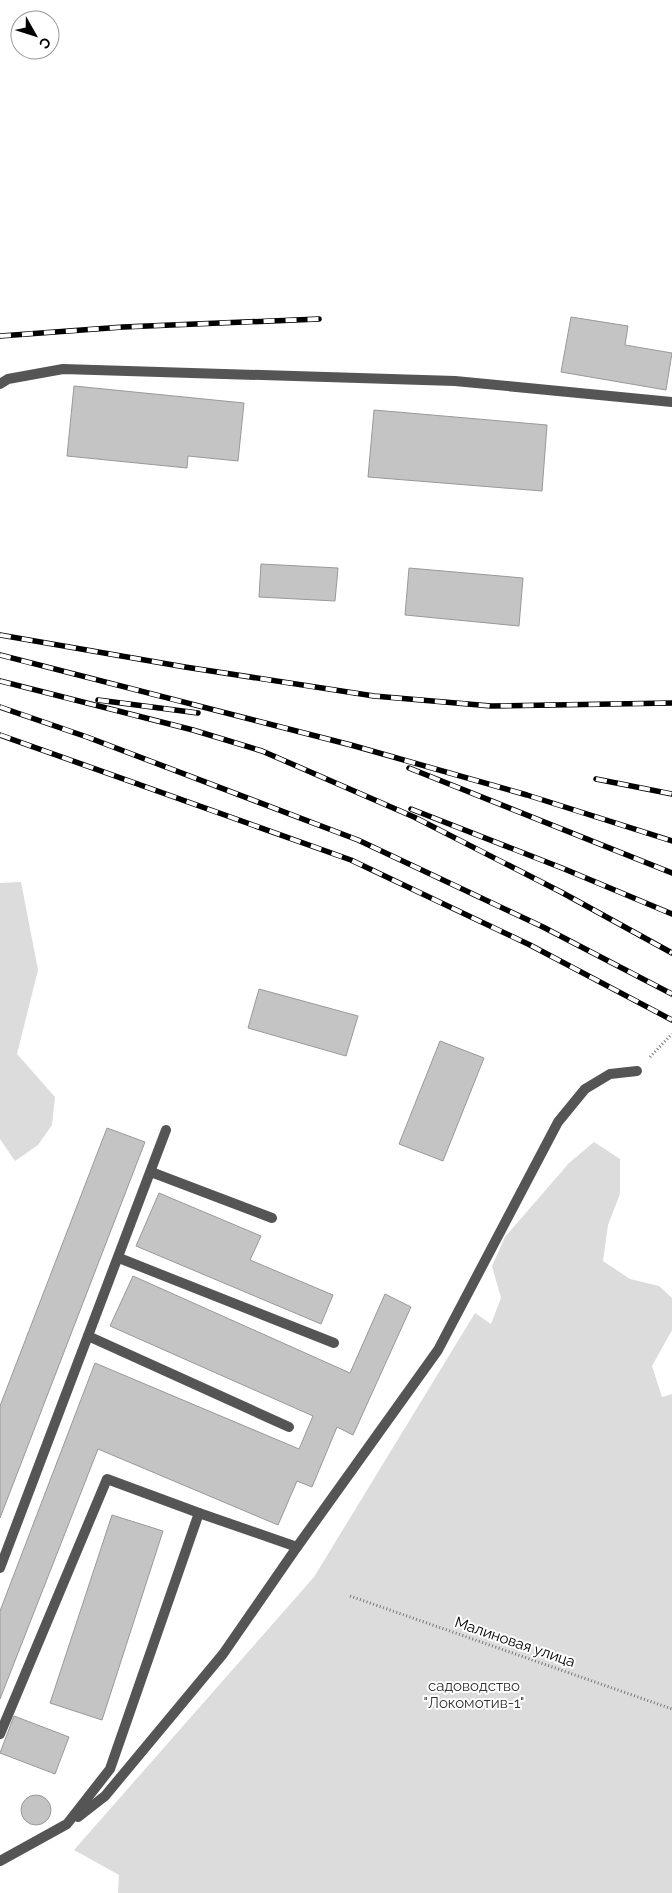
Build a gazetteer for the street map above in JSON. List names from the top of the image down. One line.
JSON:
{"streets":{"path":["Малиновая улица"]},"parks":["садоводство \"Локомотив-1\""],"north":"bottom right"}
